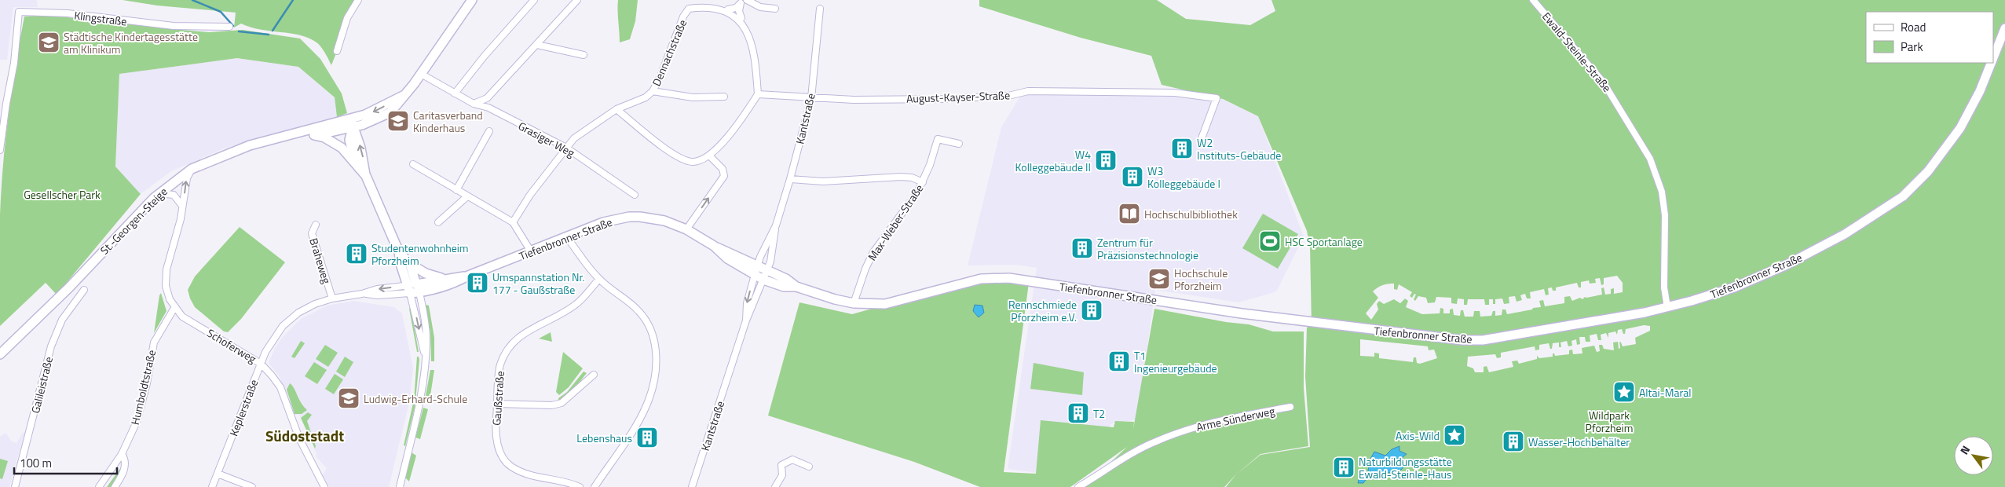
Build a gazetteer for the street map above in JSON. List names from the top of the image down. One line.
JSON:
{"streets":{"street":["Klingstraße","Ewald-Steinle-Straße","Dennachstraße","August-Kayser-Straße","Kantstraße","Grasiger Weg","St.-Georgen-Steige","Max-Weber-Straße","Tiefenbronner Straße","Braheweg","Schoferweg","Galileistraße","Humboldtstraße","Gaußstraße","Keplerstraße","Arme Sünderweg"]},"crossings":[["Ewald-Steinle-Straße","Tiefenbronner Straße"],["Dennachstraße","Grasiger Weg"],["August-Kayser-Straße","Kantstraße"],["Kantstraße","Tiefenbronner Straße"],["St.-Georgen-Steige","Schoferweg"],["Max-Weber-Straße","Tiefenbronner Straße"],["Tiefenbronner Straße","Keplerstraße"],["Braheweg","Keplerstraße"],["Schoferweg","Humboldtstraße"],["Schoferweg","Keplerstraße"]],"districts":["Südoststadt"],"parks":["Gesellscher Park","Wildpark Pforzheim"],"places":{"school or university":["Städtische Kindertagesstätte am Klinikum","Caritasverband Kinderhaus","Hochschule Pforzheim","Ludwig-Erhard-Schule"],"building":["W2 Instituts-Gebäude","W4 Kolleggebäude II","W3 Kolleggebäude I","Zentrum für Präzisionstechnologie","Studentenwohnheim Pforzheim","Umspannstation Nr. 177 - Gaußstraße","Rennschmiede Pforzheim e.V.","T1 Ingenieurgebäude","T2","Lebenshaus","Wasser-Hochbehälter","Naturbildungsstätte Ewald-Steinle-Haus"],"library":["Hochschulbibliothek"],"sports":["HSC Sportanlage"],"place":["Altai-Maral","Axis-Wild"]},"legend":["Road","Park"],"scale_bar":"100 m","north":"top left"}
